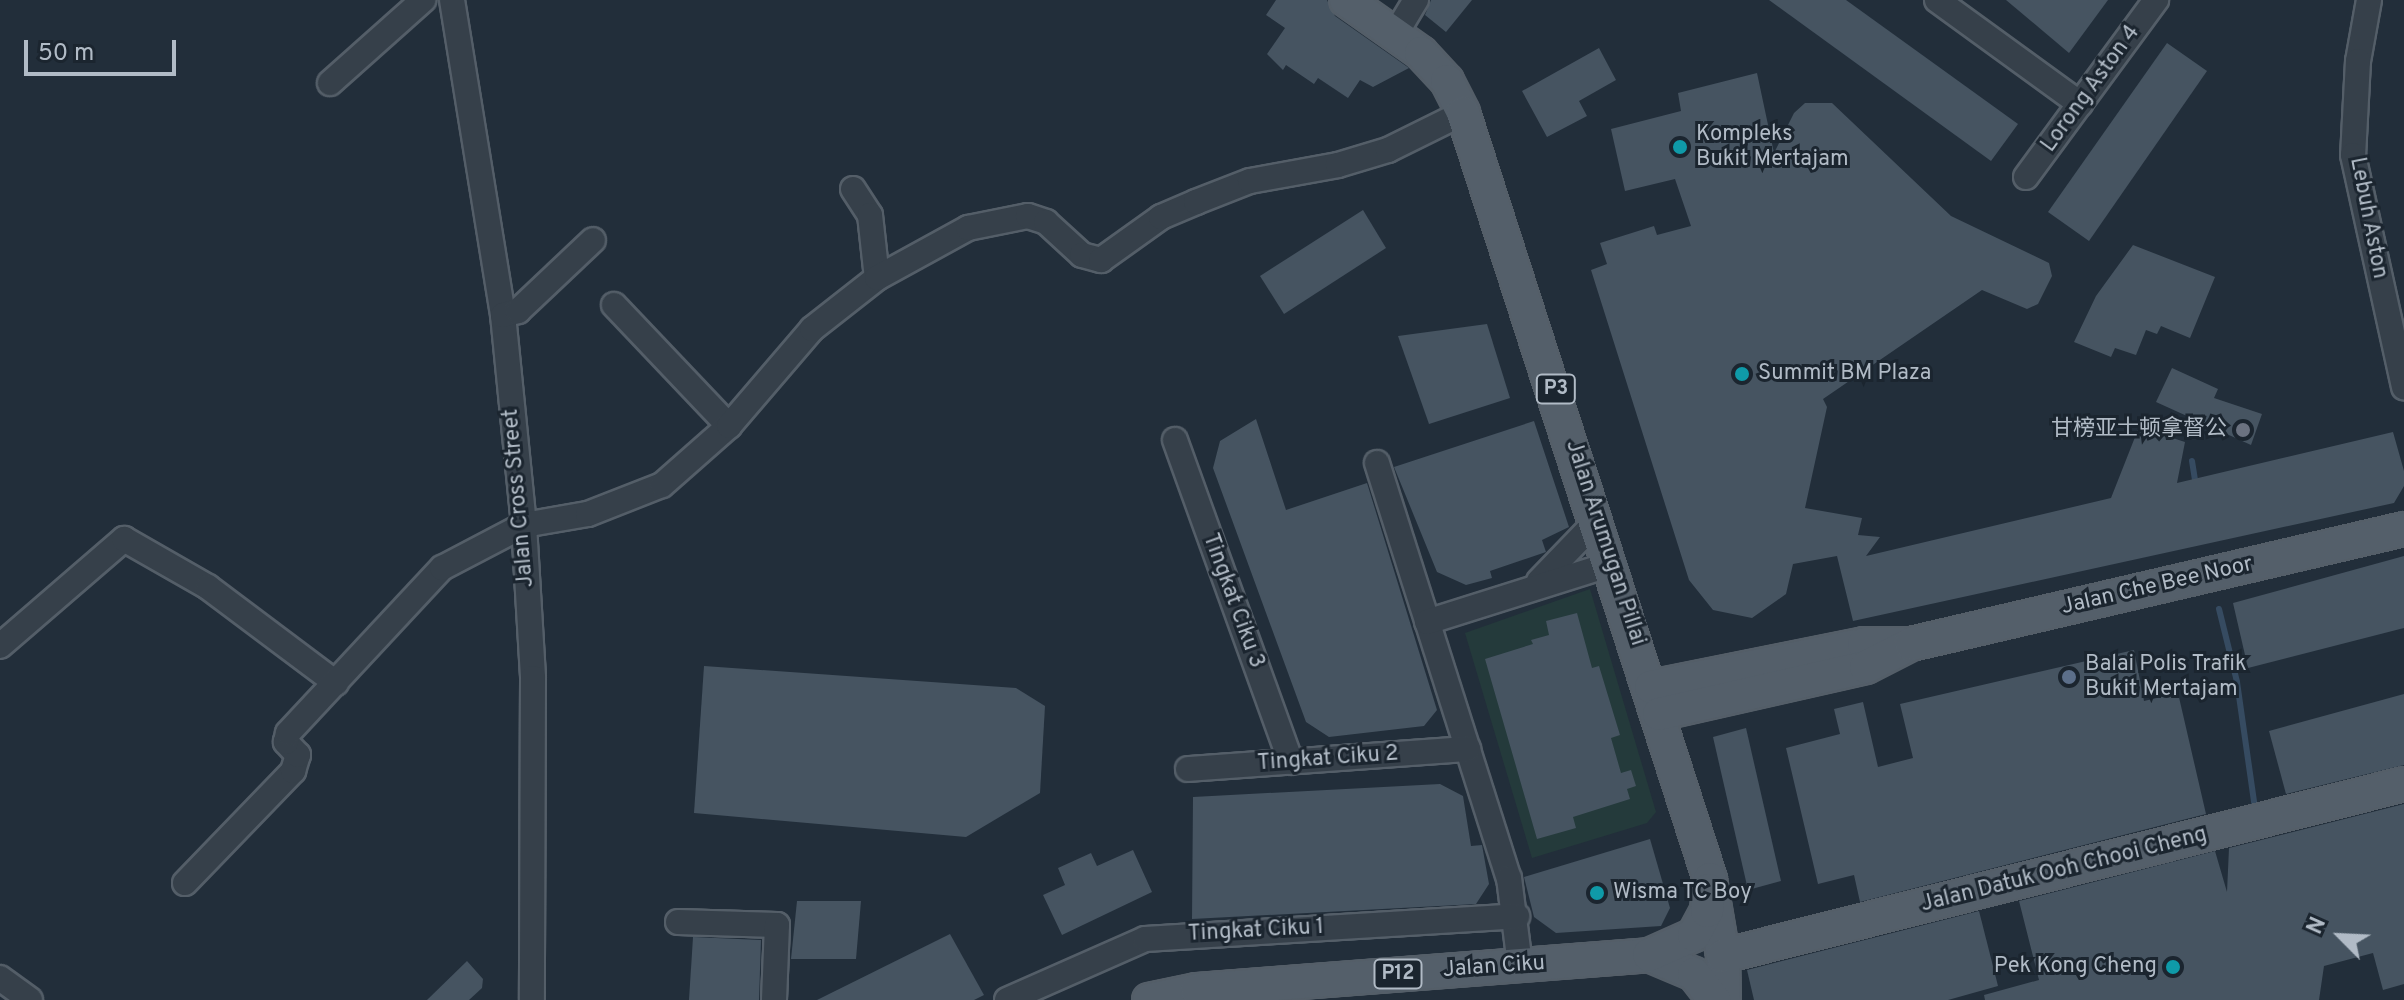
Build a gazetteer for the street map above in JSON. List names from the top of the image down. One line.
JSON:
{"streets":{"main road":["P3","Jalan Arumugan Pillai","Jalan Che Bee Noor","Jalan Datuk Ooh Chooi Cheng","Jalan Ciku","P12"],"street":["Lorong Aston 4","Lebuh Aston","Jalan Cross Street","Tingkat Ciku 3","Tingkat Ciku 2","Tingkat Ciku 1"]},"crossings":[["Jalan Arumugan Pillai","Jalan Che Bee Noor"],["Jalan Arumugan Pillai","Jalan Datuk Ooh Chooi Cheng"],["Tingkat Ciku 3","Tingkat Ciku 2"]],"places":["Kompleks Bukit Mertajam","Summit BM Plaza","甘榜亚士顿拿督公","Balai Polis Trafik Bukit Mertajam","Wisma TC Boy","Pek Kong Cheng"],"scale_bar":"50 m","north":"top left"}
